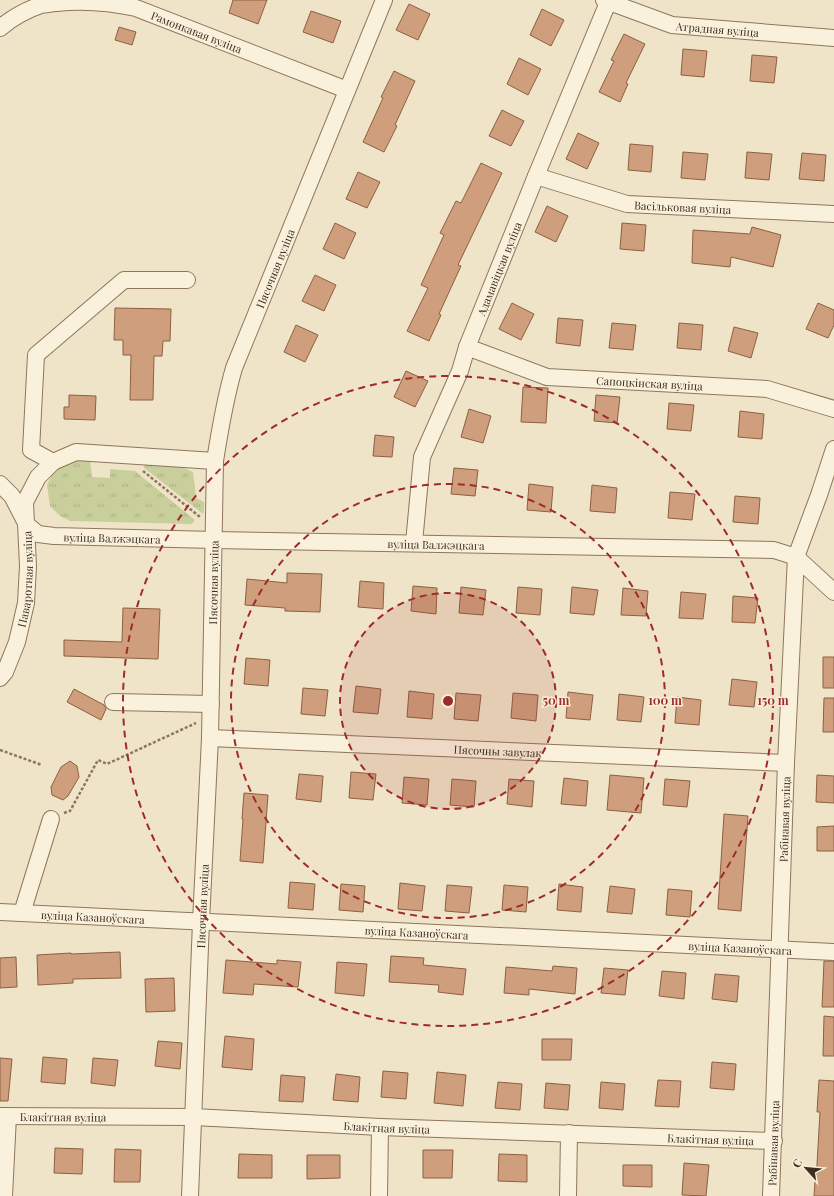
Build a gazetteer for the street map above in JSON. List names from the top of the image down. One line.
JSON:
{"streets":{"street":["Атрадная вуліца","Рамонкавая вуліца","Васільковая вуліца","Пясочная вуліца","Адамавіцкая вуліца","Сапоцкінская вуліца","вуліца Валжэцкага","Паваротная вуліца","Пясочны завулак","Рабінавая вуліца","вуліца Казаноўскага","Блакітная вуліца"]},"crossings":[["Атрадная вуліца","Адамавіцкая вуліца"],["Рамонкавая вуліца","Пясочная вуліца"],["Васільковая вуліца","Адамавіцкая вуліца"],["Пясочная вуліца","вуліца Валжэцкага"],["Пясочная вуліца","Пясочны завулак"],["Пясочная вуліца","вуліца Казаноўскага"],["Пясочная вуліца","Блакітная вуліца"],["Адамавіцкая вуліца","Сапоцкінская вуліца"],["Адамавіцкая вуліца","вуліца Валжэцкага"],["вуліца Валжэцкага","Паваротная вуліца"],["вуліца Валжэцкага","Рабінавая вуліца"],["Пясочны завулак","Рабінавая вуліца"],["Рабінавая вуліца","вуліца Казаноўскага"],["Рабінавая вуліца","Блакітная вуліца"]],"north":"top left","rings":["50 m","100 m","150 m"]}
